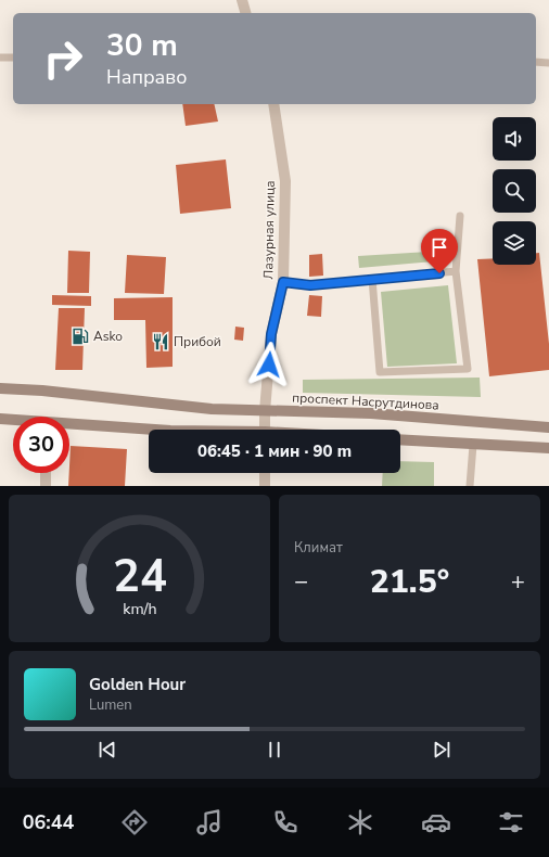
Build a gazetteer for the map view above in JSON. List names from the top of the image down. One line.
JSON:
{"streets":{"main road":["проспект Насрутдинова"],"street":["Лазурная улица"]},"crossings":[["Лазурная улица","проспект Насрутдинова"]],"places":{"fuel station":["Asko"],"restaurant":["Прибой"]},"page":{"turn":["30 m","Направо"],"limit":"30","trip":"06:45 · 1 мин · 90 m","tile":"Климат","heat":["−","21.5°","+"],"song":["Golden Hour","Lumen"],"tabs":"06:44","gauge":["24","km/h"]}}
